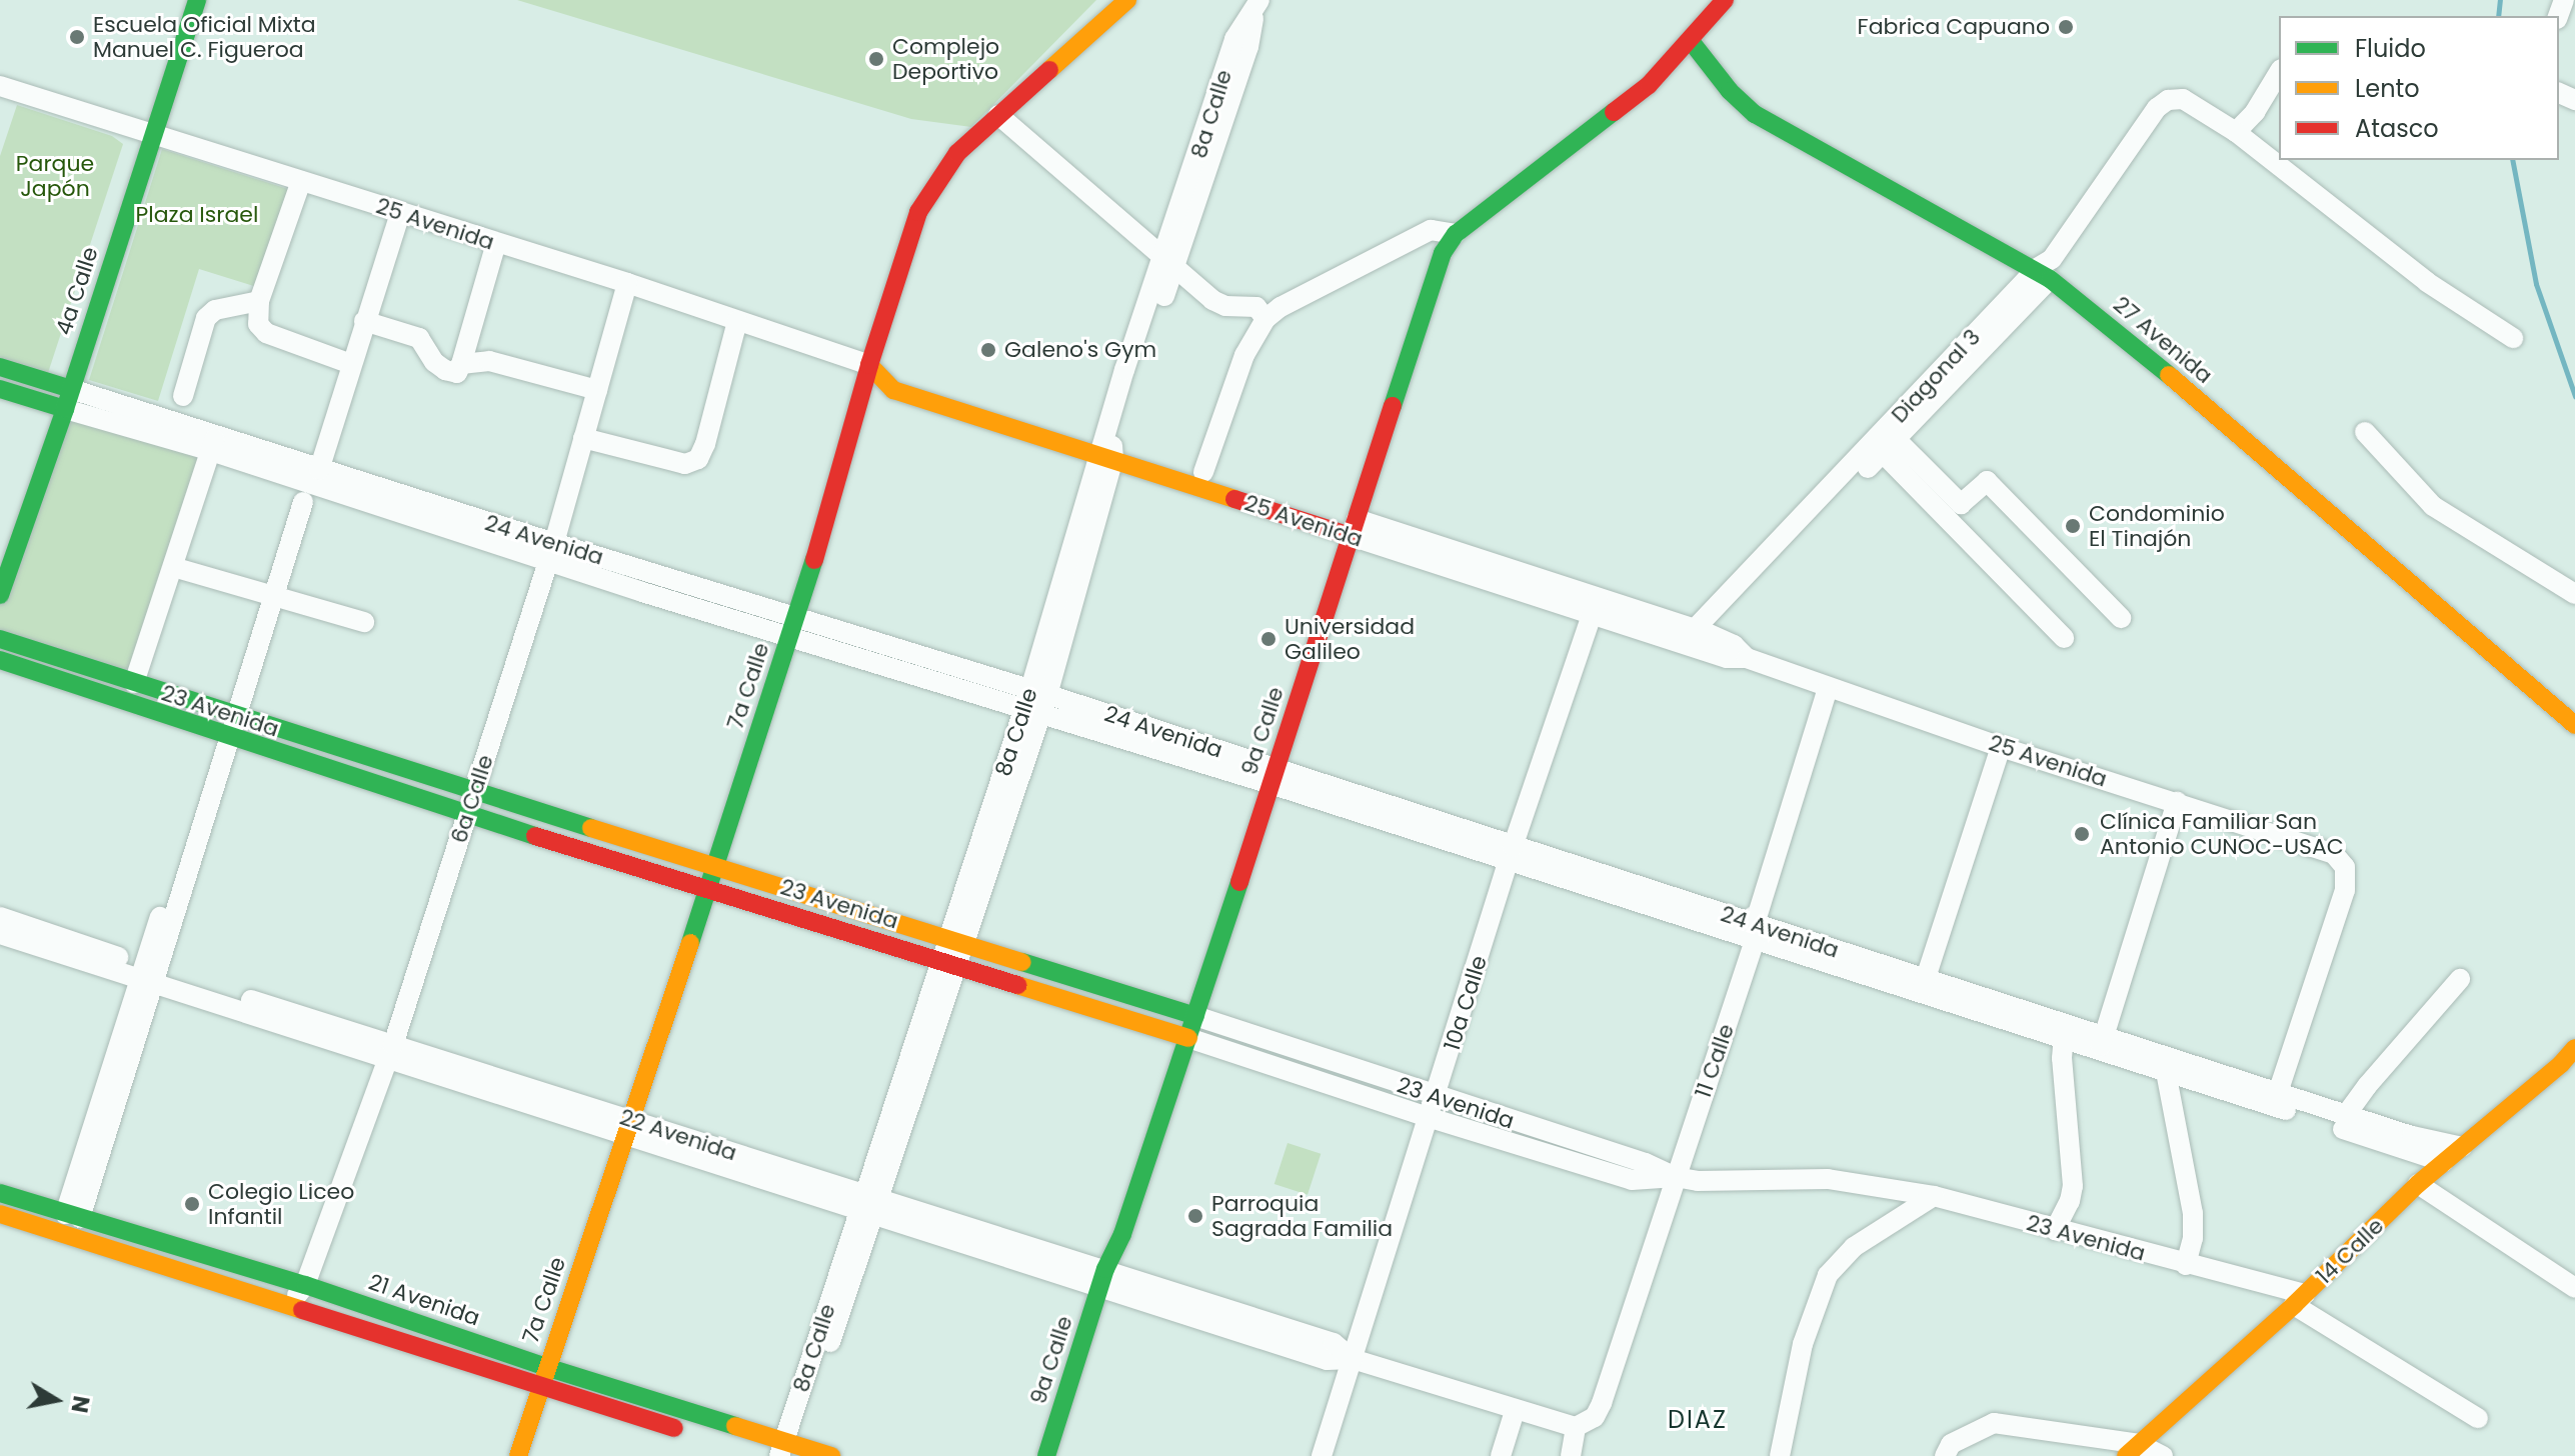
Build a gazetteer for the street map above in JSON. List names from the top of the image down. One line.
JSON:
{"streets":{"street":["8a Calle","25 Avenida","4a Calle","27 Avenida","Diagonal 3","24 Avenida","7a Calle","23 Avenida","9a Calle","6a Calle","10a Calle","11 Calle","22 Avenida","14 Calle","21 Avenida"]},"crossings":[["8a Calle","25 Avenida"],["8a Calle","24 Avenida"],["8a Calle","23 Avenida"],["8a Calle","22 Avenida"],["8a Calle","21 Avenida"],["25 Avenida","4a Calle"],["25 Avenida","Diagonal 3"],["25 Avenida","24 Avenida"],["25 Avenida","7a Calle"],["25 Avenida","9a Calle"],["25 Avenida","6a Calle"],["25 Avenida","10a Calle"],["25 Avenida","11 Calle"],["4a Calle","24 Avenida"],["27 Avenida","Diagonal 3"],["27 Avenida","9a Calle"],["24 Avenida","7a Calle"],["24 Avenida","9a Calle"],["24 Avenida","6a Calle"],["24 Avenida","10a Calle"],["24 Avenida","11 Calle"],["24 Avenida","14 Calle"],["7a Calle","23 Avenida"],["7a Calle","22 Avenida"],["7a Calle","21 Avenida"],["23 Avenida","9a Calle"],["23 Avenida","6a Calle"],["23 Avenida","10a Calle"],["23 Avenida","11 Calle"],["23 Avenida","14 Calle"],["9a Calle","22 Avenida"],["6a Calle","22 Avenida"],["6a Calle","21 Avenida"],["10a Calle","22 Avenida"],["11 Calle","22 Avenida"]],"districts":["DIAZ"],"parks":["Parque Japón","Plaza Israel"],"places":["Fabrica Capuano","Escuela Oficial Mixta Manuel C. Figueroa","Complejo Deportivo","Galeno's Gym","Condominio El Tinajón","Universidad Galileo","Clínica Familiar San Antonio CUNOC-USAC","Colegio Liceo Infantil","Parroquia Sagrada Familia"],"legend":["Fluido","Lento","Atasco"],"north":"right"}
